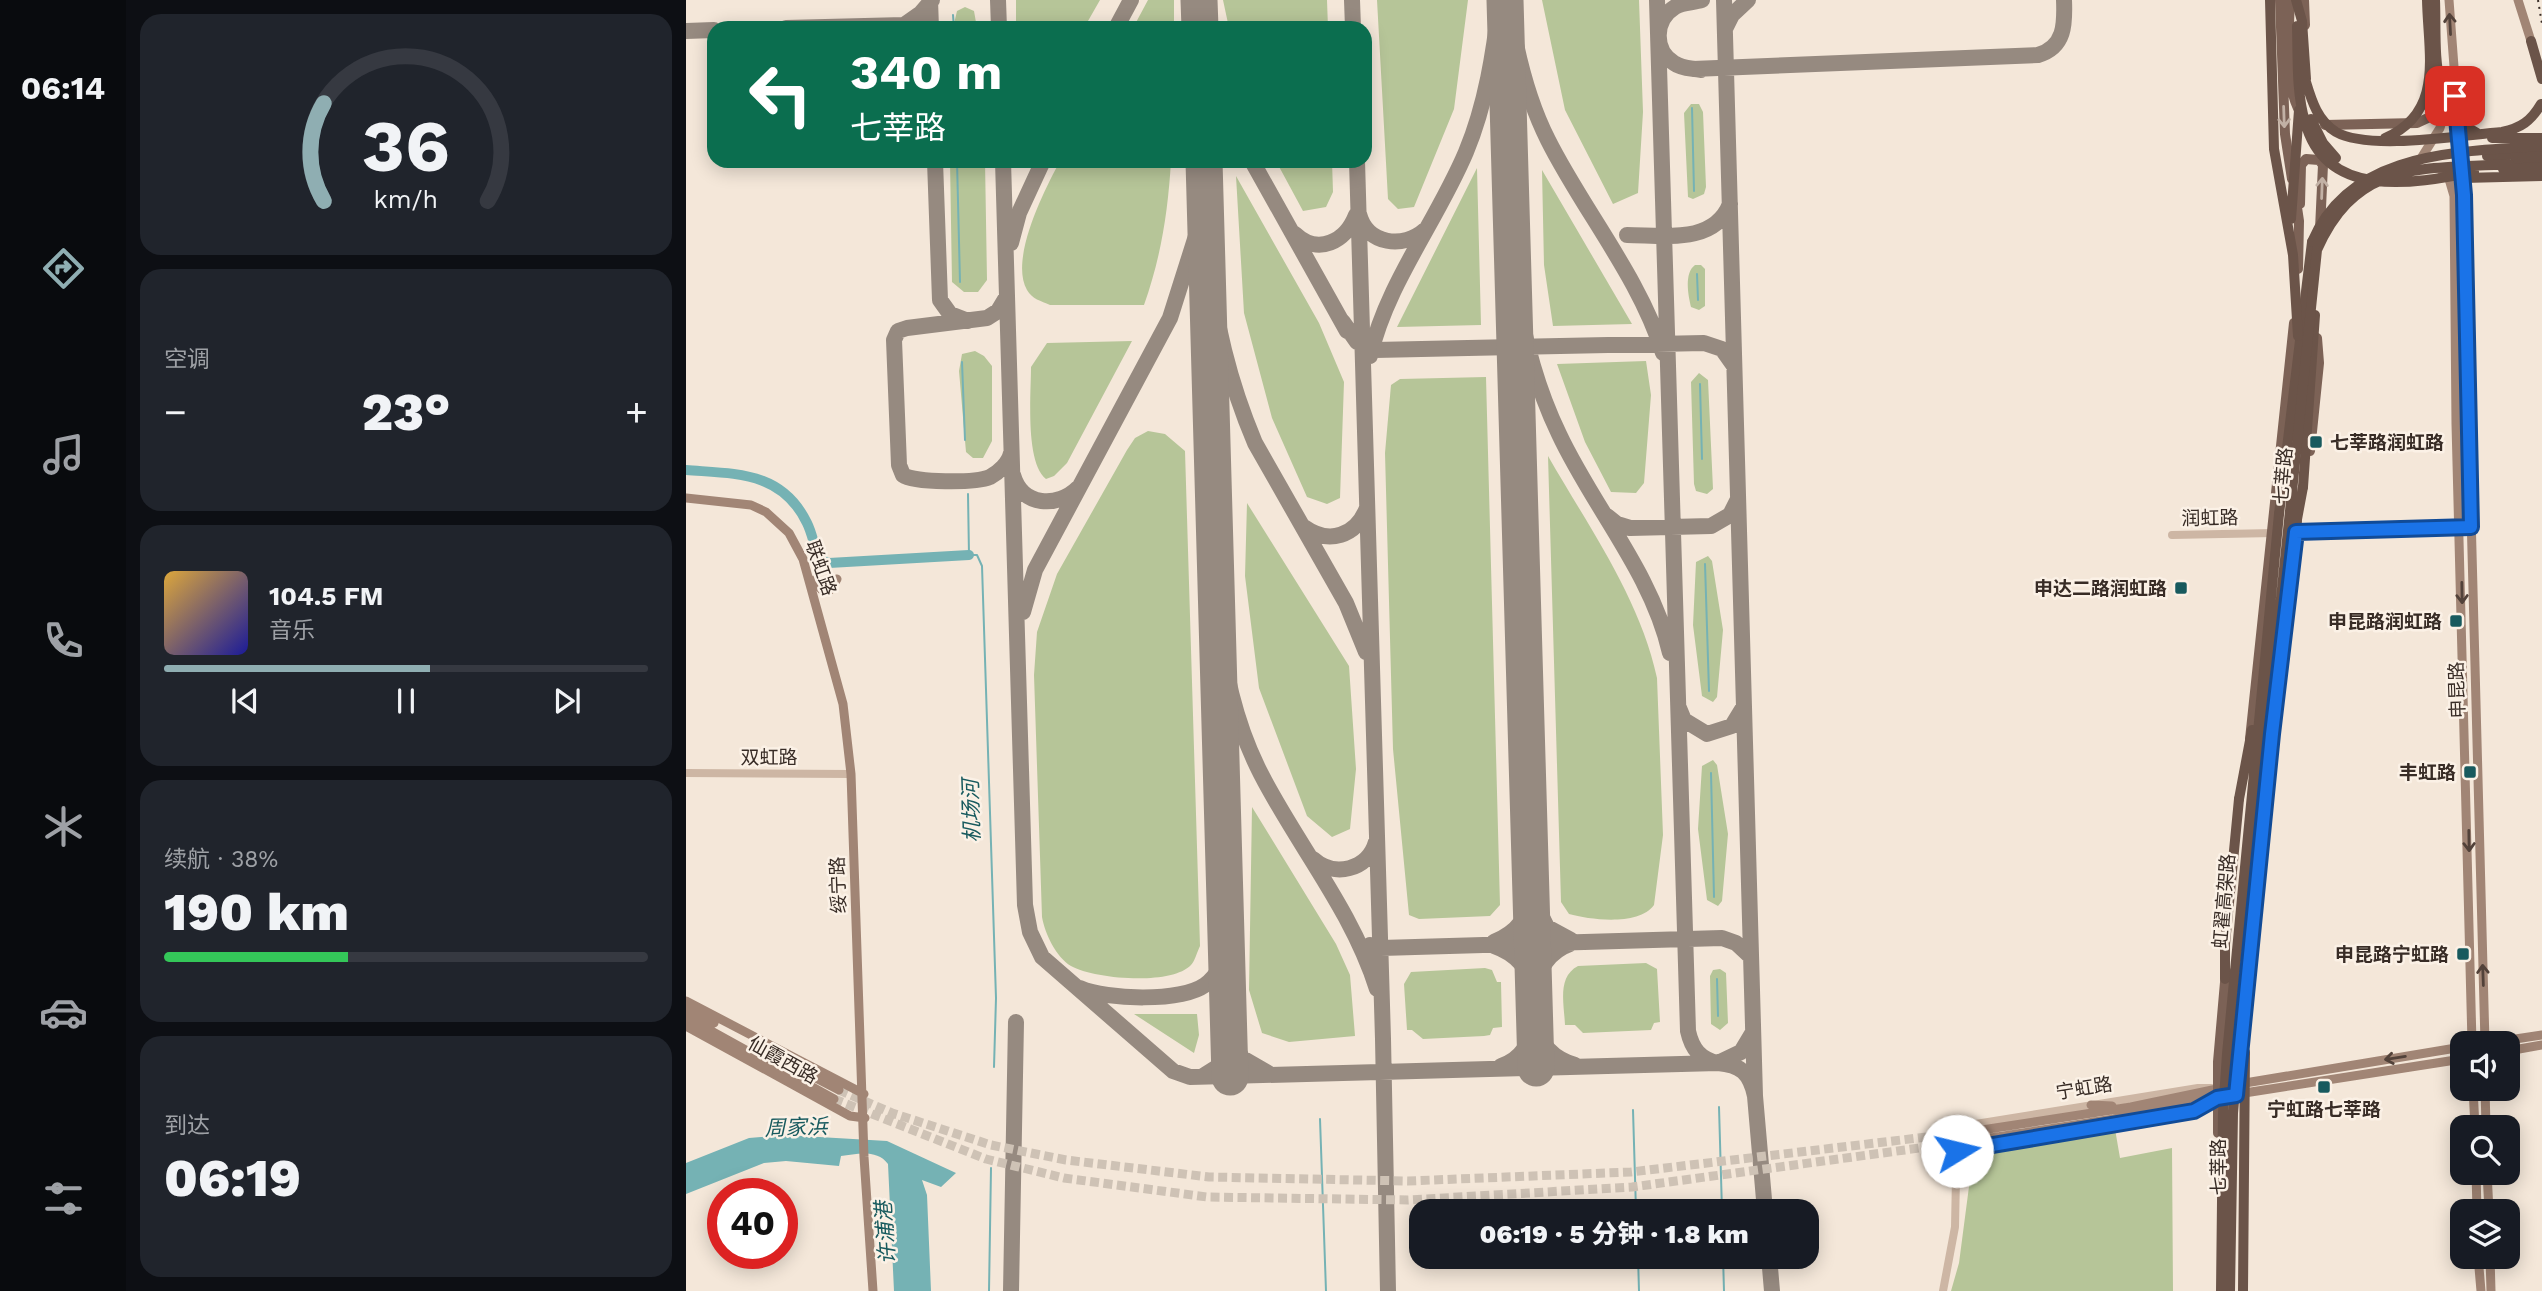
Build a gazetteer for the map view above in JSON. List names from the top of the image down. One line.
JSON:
{"streets":{"highway":["虹翟高架路"],"main road":["七莘路","联虹路","申昆路","绥宁路","仙霞西路","宁虹路"],"street":["润虹路","双虹路"]},"crossings":[["七莘路","润虹路"],["七莘路","虹翟高架路"],["七莘路","宁虹路"],["润虹路","申昆路"],["联虹路","绥宁路"],["双虹路","绥宁路"],["绥宁路","仙霞西路"]],"water":["机场河","周家浜","许浦港"],"places":{"transit":["七莘路润虹路","申达二路润虹路","申昆路润虹路","丰虹路","申昆路宁虹路","宁虹路七莘路"]},"page":{"tabs":"06:14","turn":["340 m","七莘路"],"tile":["空调",["续航 · 38%","190 km"],["到达","06:19"]],"heat":["−","23°","+"],"song":["104.5 FM","音乐"],"limit":"40","trip":"06:19 · 5 分钟 · 1.8 km","gauge":["36","km/h"]}}
